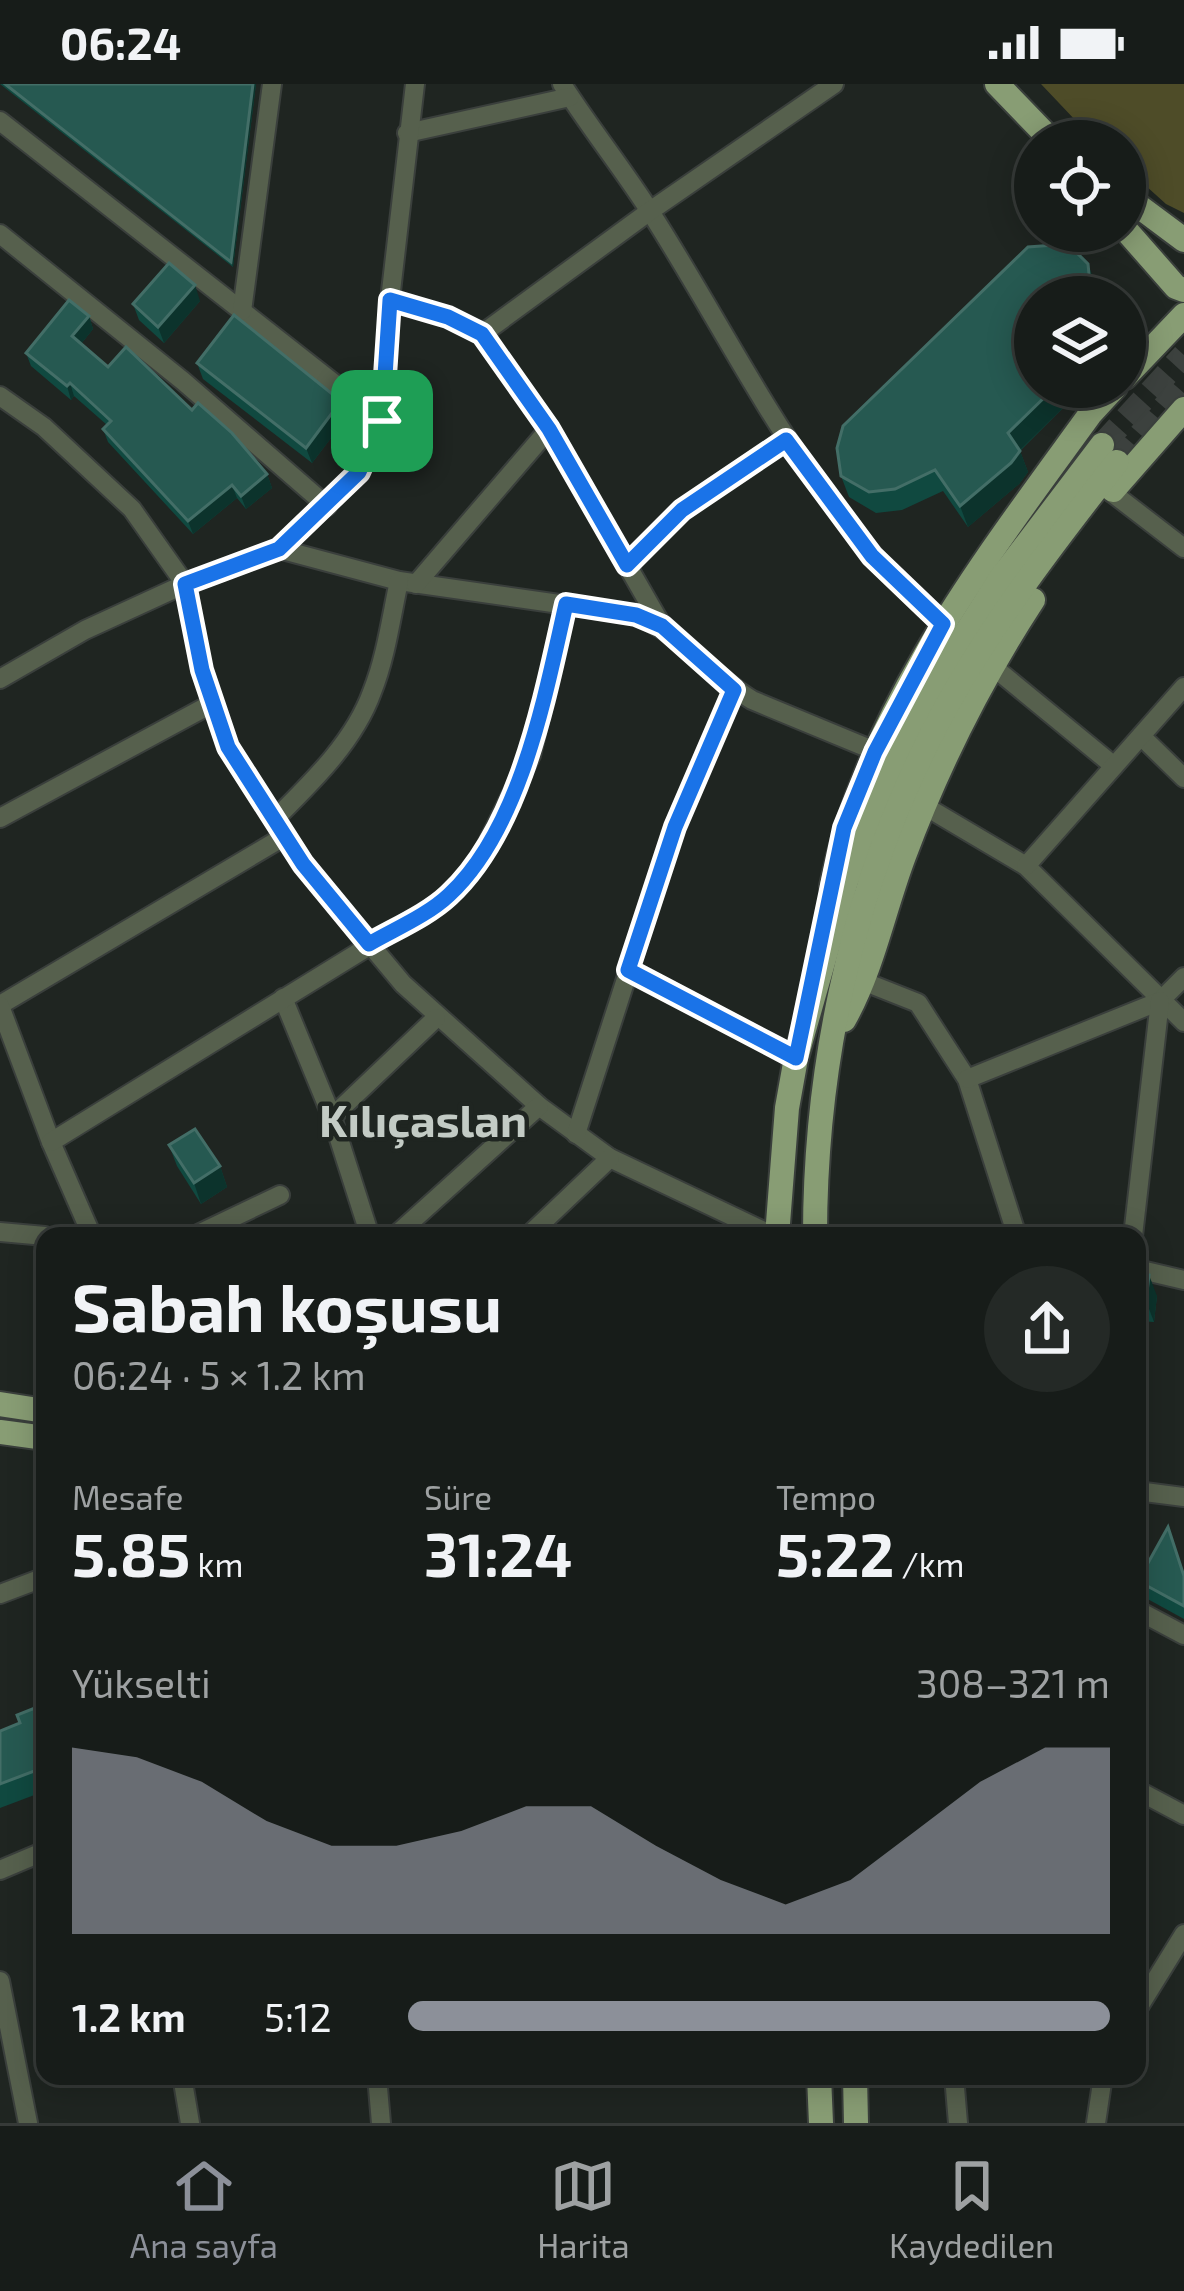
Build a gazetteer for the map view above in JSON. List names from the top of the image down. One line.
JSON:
{"districts":["Kılıçaslan"],"page":{"status":"06:24","heading":["Sabah koşusu","06:24 · 5 × 1.2 km"],"stats":[["Mesafe","5.85 km"],["Süre","31:24"],["Tempo","5:22 /km"]],"chart":["Yükselti","308–321 m"],"list":[{"name":"1.2 km","note":"5:12"}],"tabs":["Ana sayfa","Harita","Kaydedilen"]}}
